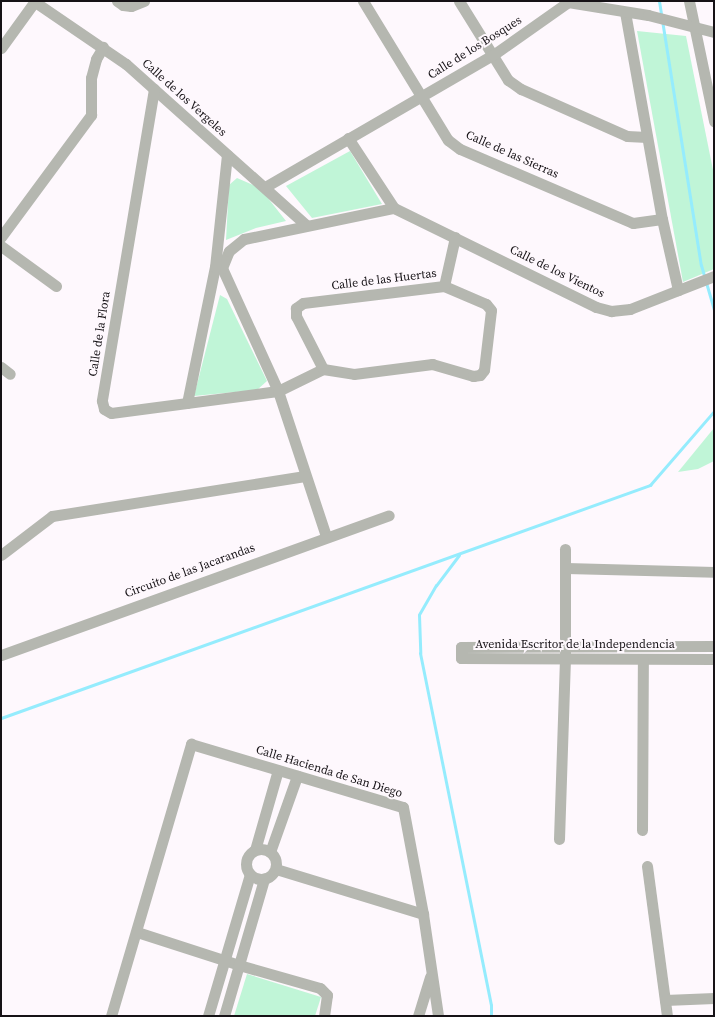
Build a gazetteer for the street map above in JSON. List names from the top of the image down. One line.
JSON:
{"streets":{"street":["Calle de los Bosques","Calle de los Vergeles","Calle de las Sierras","Calle de los Vientos","Calle de las Huertas","Calle de la Flora","Circuito de las Jacarandas","Avenida Escritor de la Independencia","Calle Hacienda de San Diego"]},"crossings":[["Calle de los Bosques","Calle de los Vergeles"],["Calle de los Bosques","Calle de las Sierras"],["Calle de los Vergeles","Calle de la Flora"]]}
